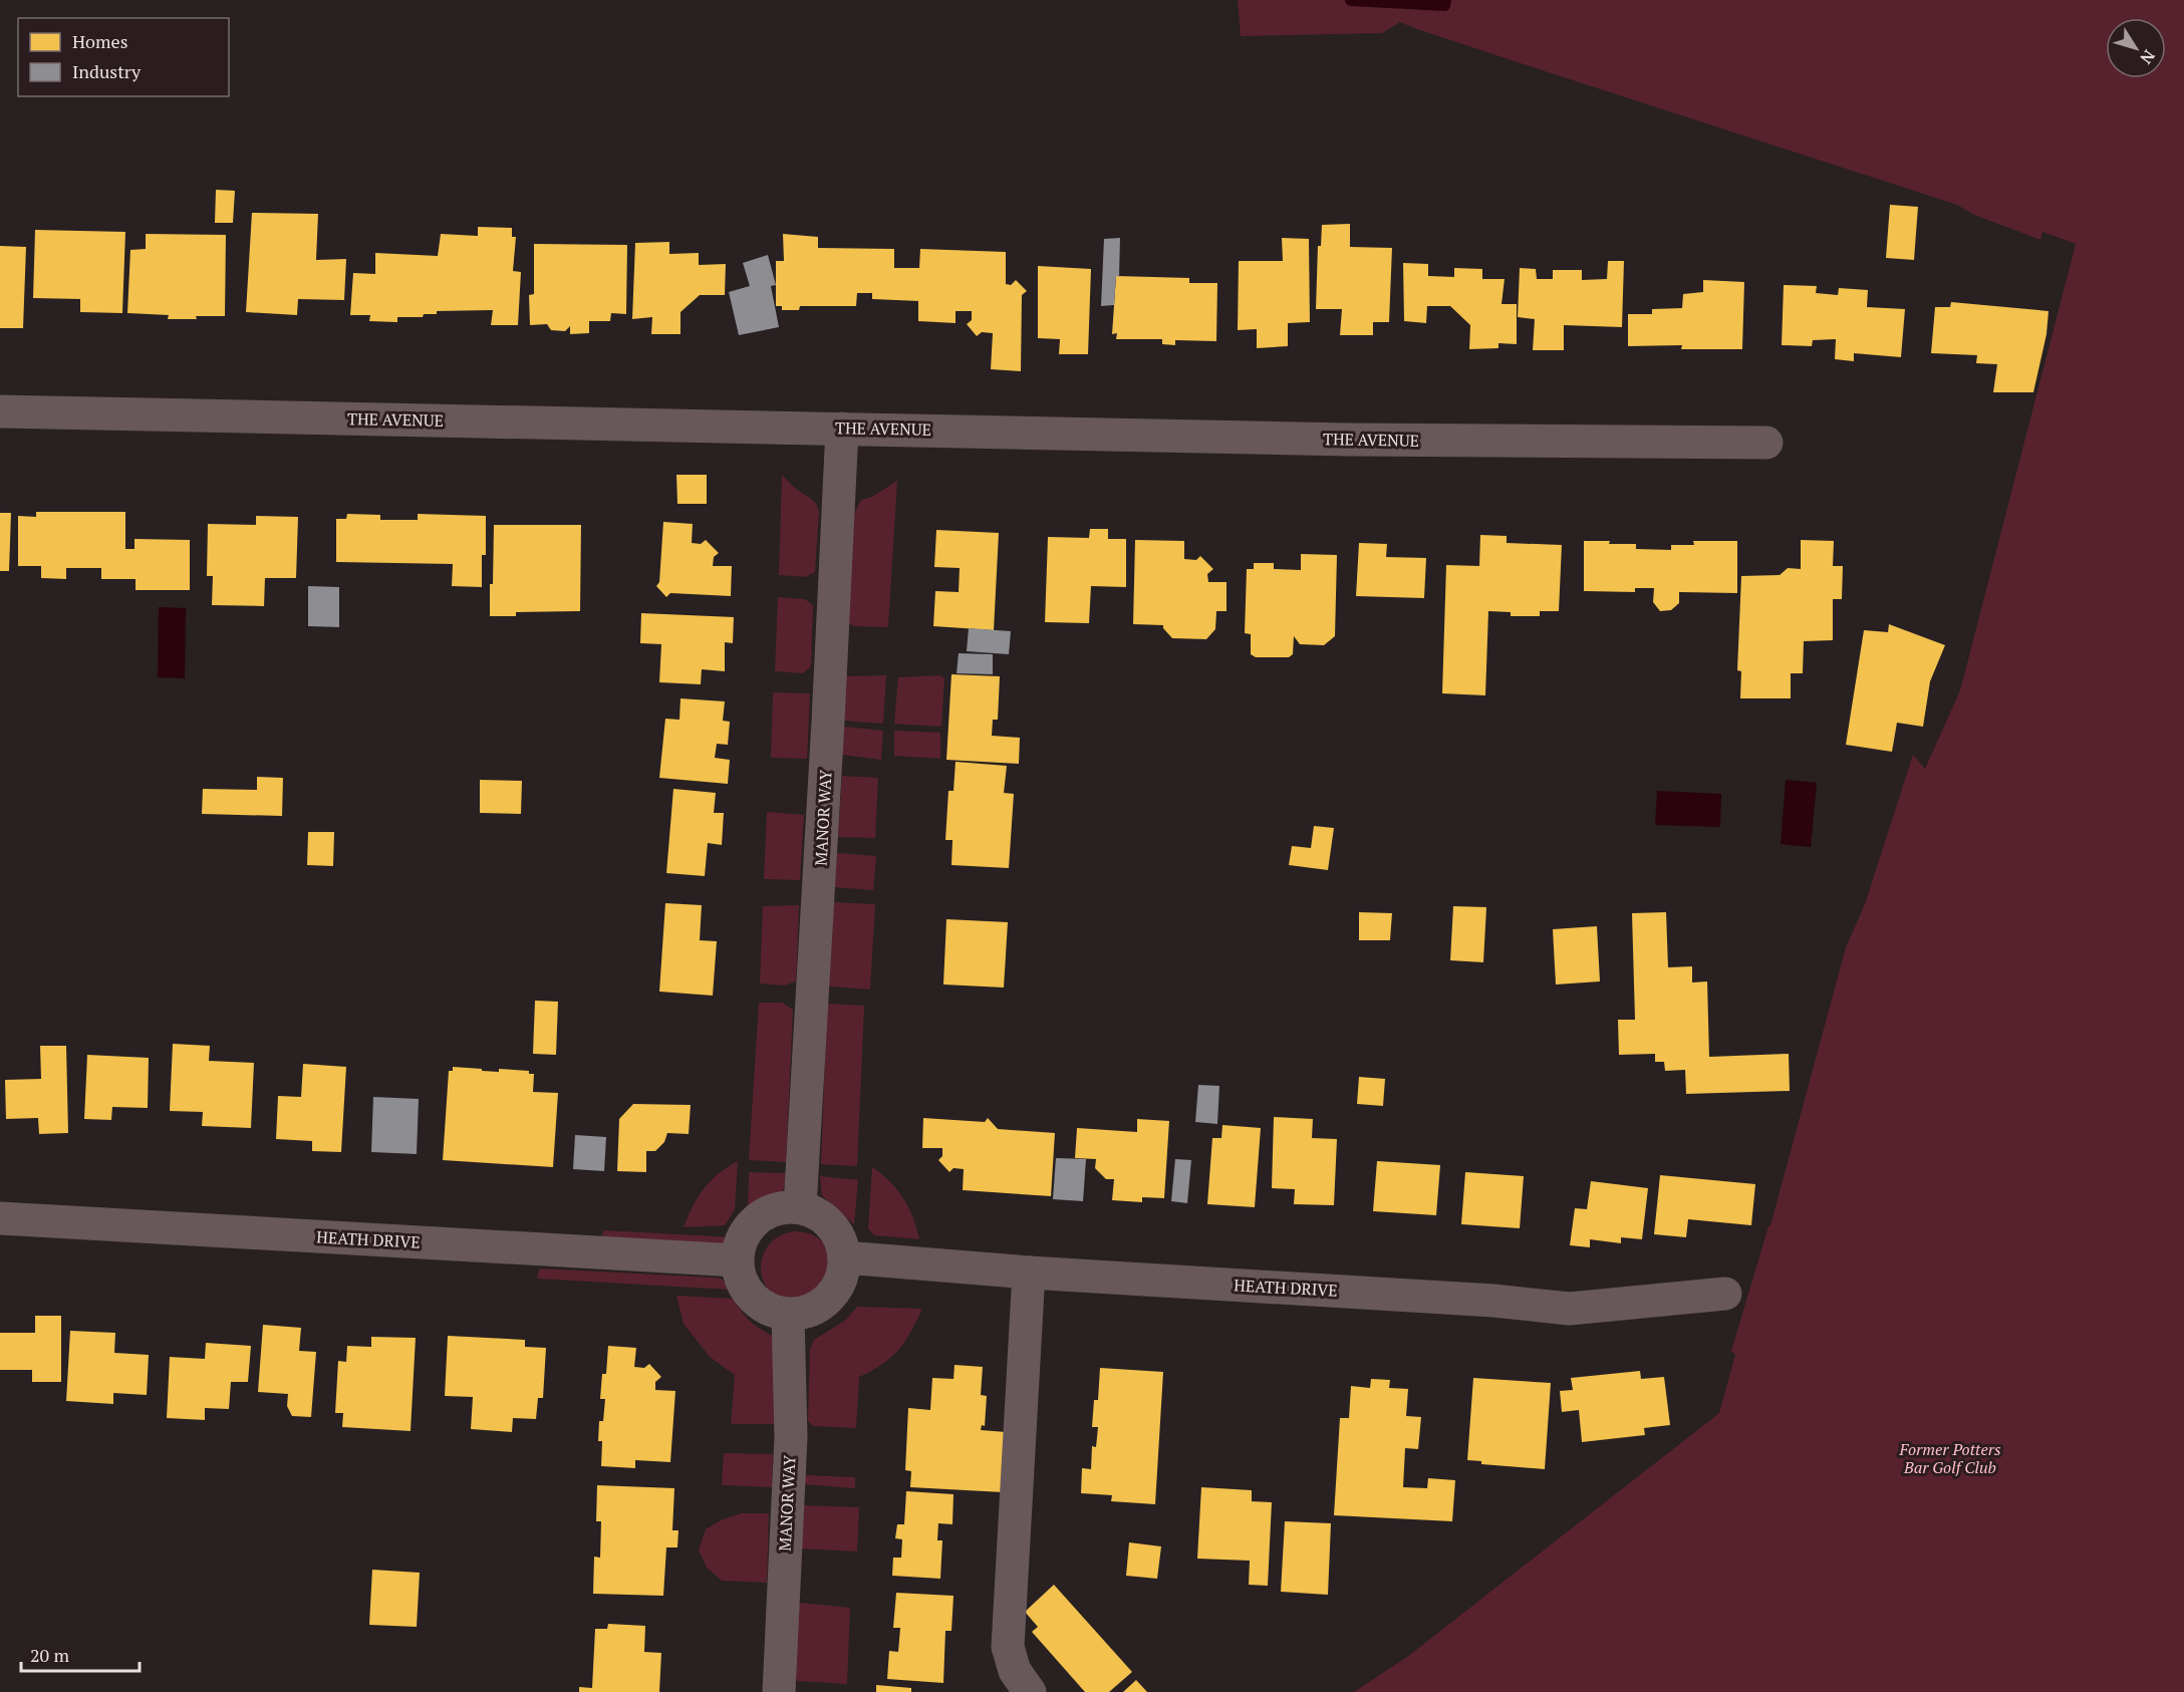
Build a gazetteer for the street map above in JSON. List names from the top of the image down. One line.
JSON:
{"streets":{"street":["THE AVENUE","MANOR WAY","HEATH DRIVE"]},"crossings":[["THE AVENUE","MANOR WAY"],["MANOR WAY","HEATH DRIVE"]],"parks":["Former Potters Bar Golf Club"],"legend":["Homes","Industry"],"scale_bar":"20 m","north":"bottom right"}
